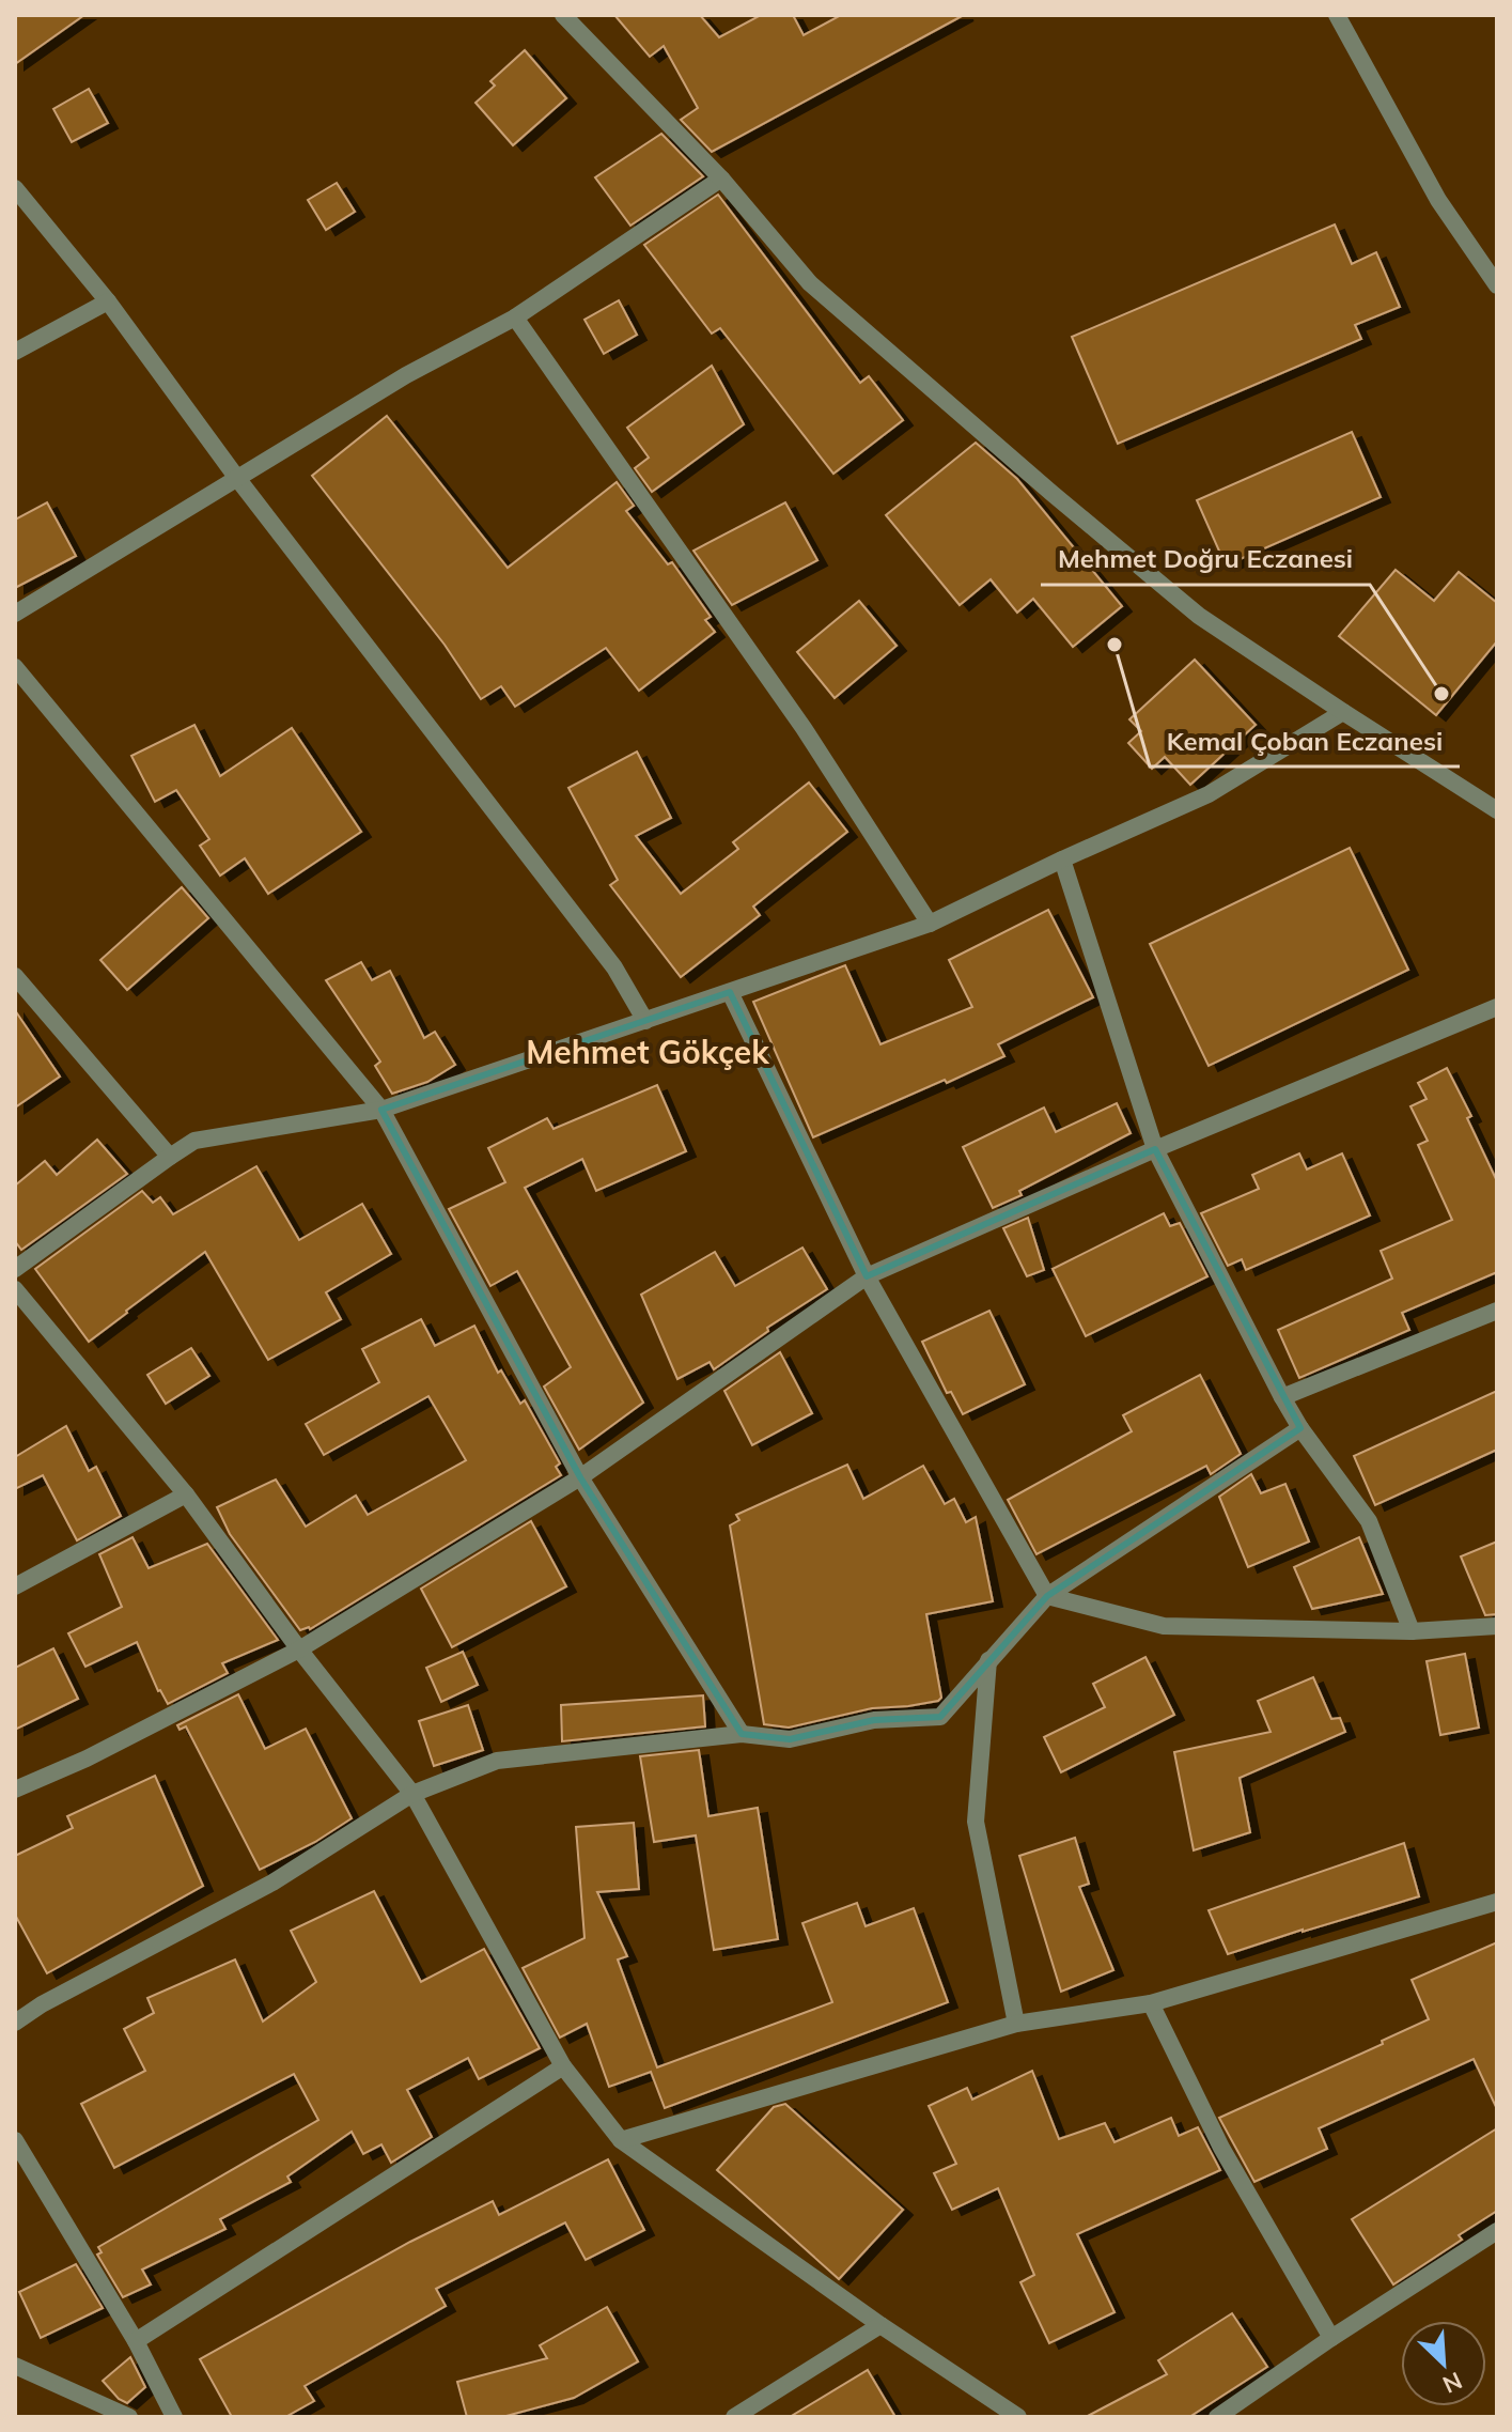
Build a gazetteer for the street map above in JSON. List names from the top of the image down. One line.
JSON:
{"districts":["Mehmet Gökçek"],"places":["Kemal Çoban Eczanesi","Mehmet Doğru Eczanesi"],"north":"bottom right"}
